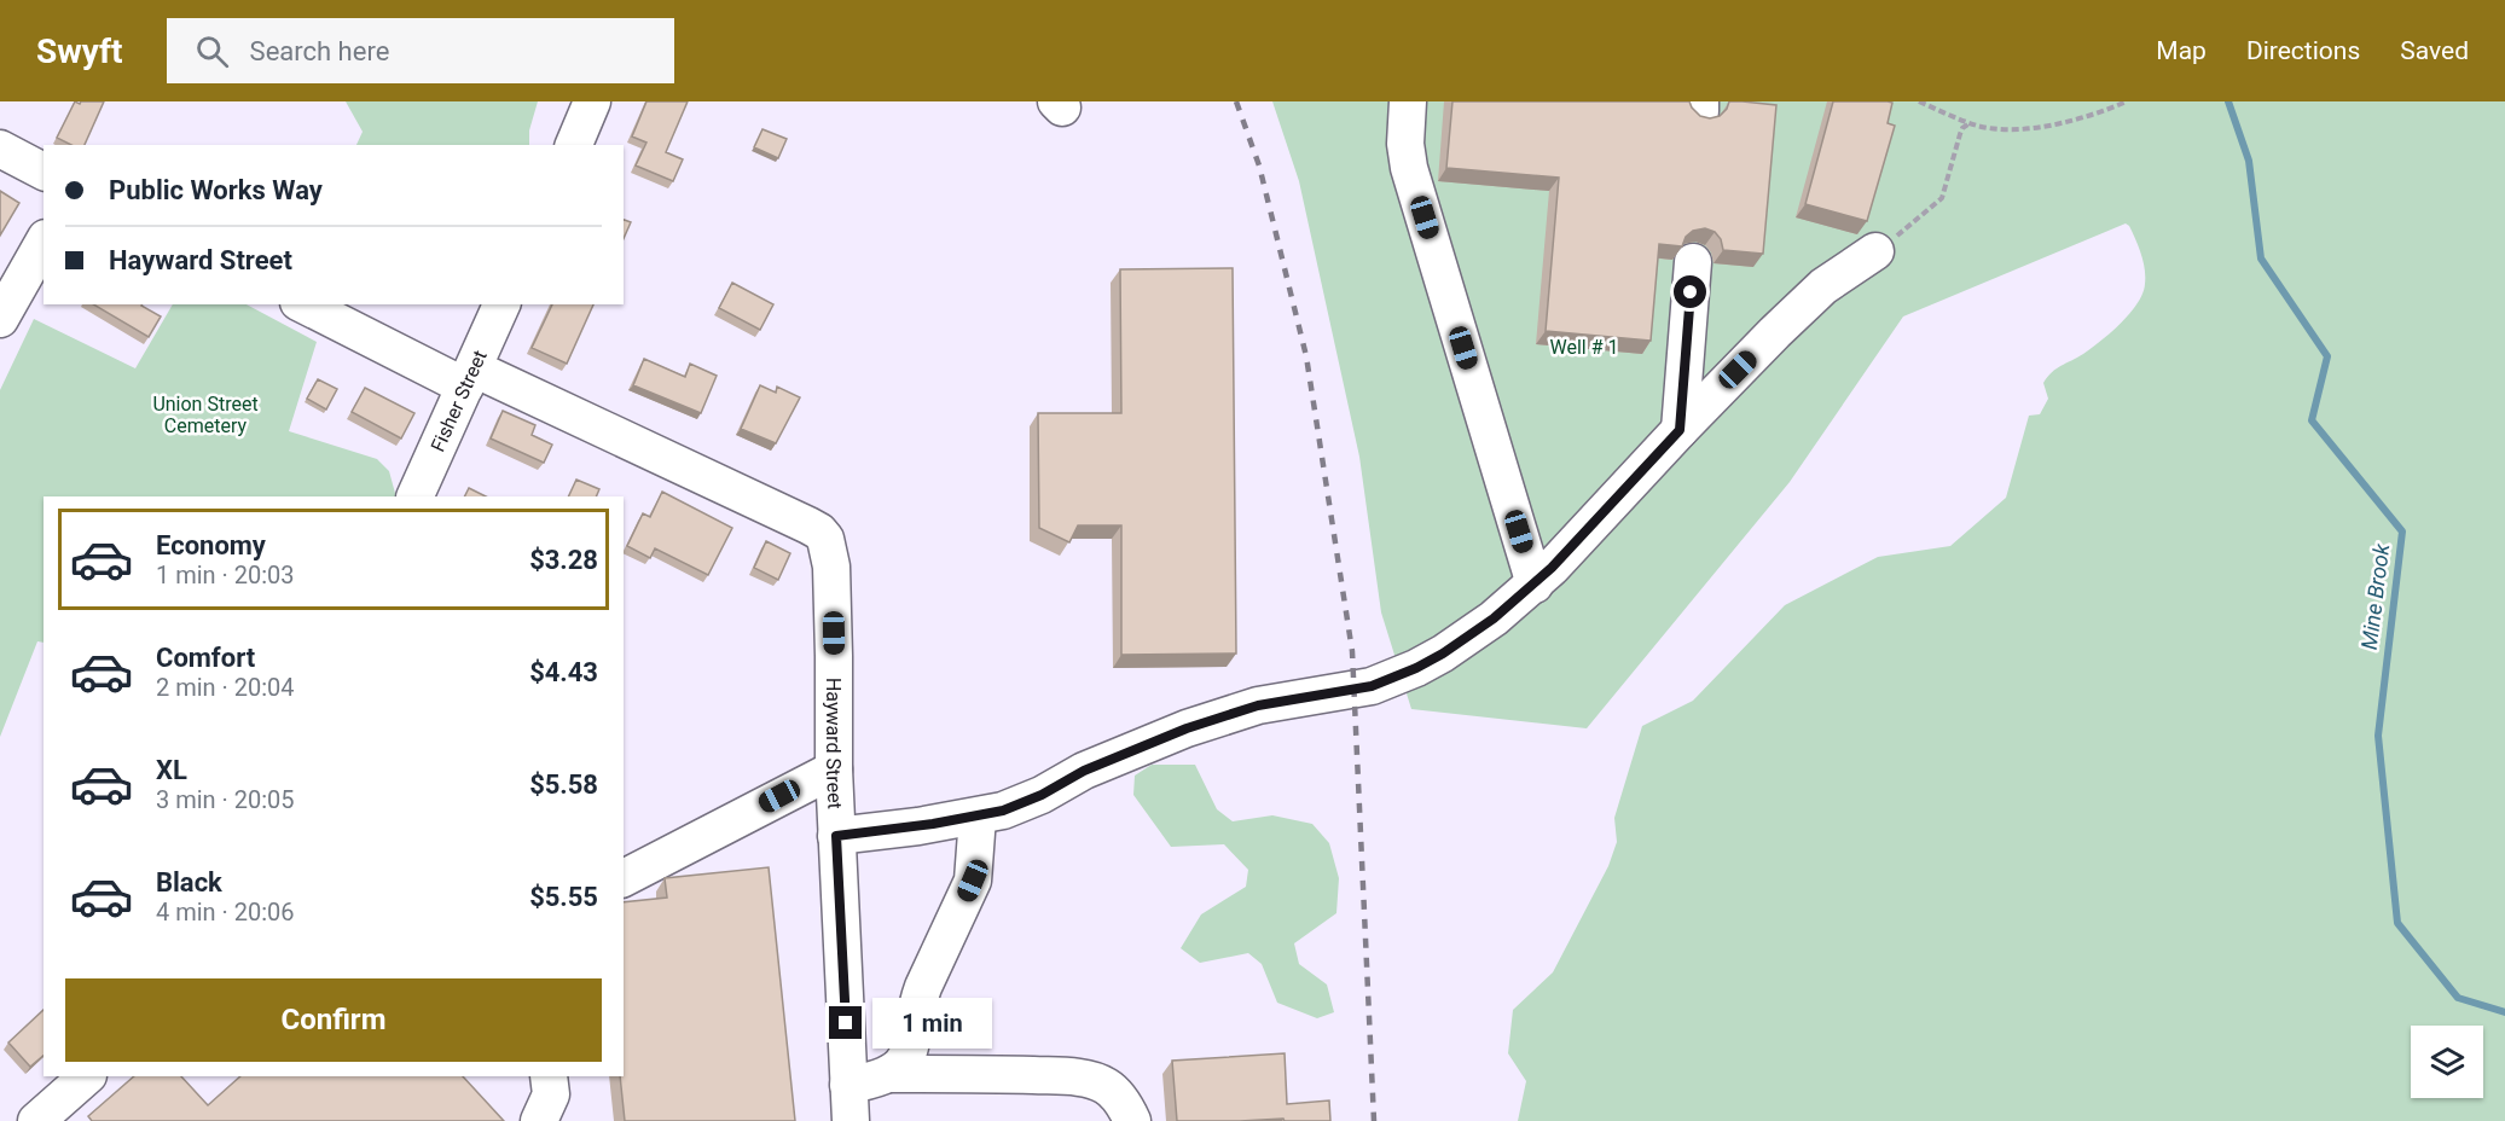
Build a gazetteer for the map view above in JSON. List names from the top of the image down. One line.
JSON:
{"streets":{"street":["Fisher Street","Hayward Street"]},"crossings":[["Fisher Street","Hayward Street"]],"water":["Mine Brook"],"parks":["Well # 1","Union Street Cemetery"],"page":{"header":"Swyft","search":"Search here","nav":["Map","Directions","Saved"],"banner":["Public Works Way","Hayward Street"],"list":[{"name":"Economy","note":"1 min · 20:03","value":"$3.28"},{"name":"Comfort","note":"2 min · 20:04","value":"$4.43"},{"name":"XL","note":"3 min · 20:05","value":"$5.58"},{"name":"Black","note":"4 min · 20:06","value":"$5.55"}],"buttons":"Confirm","bubble":"1 min"}}
